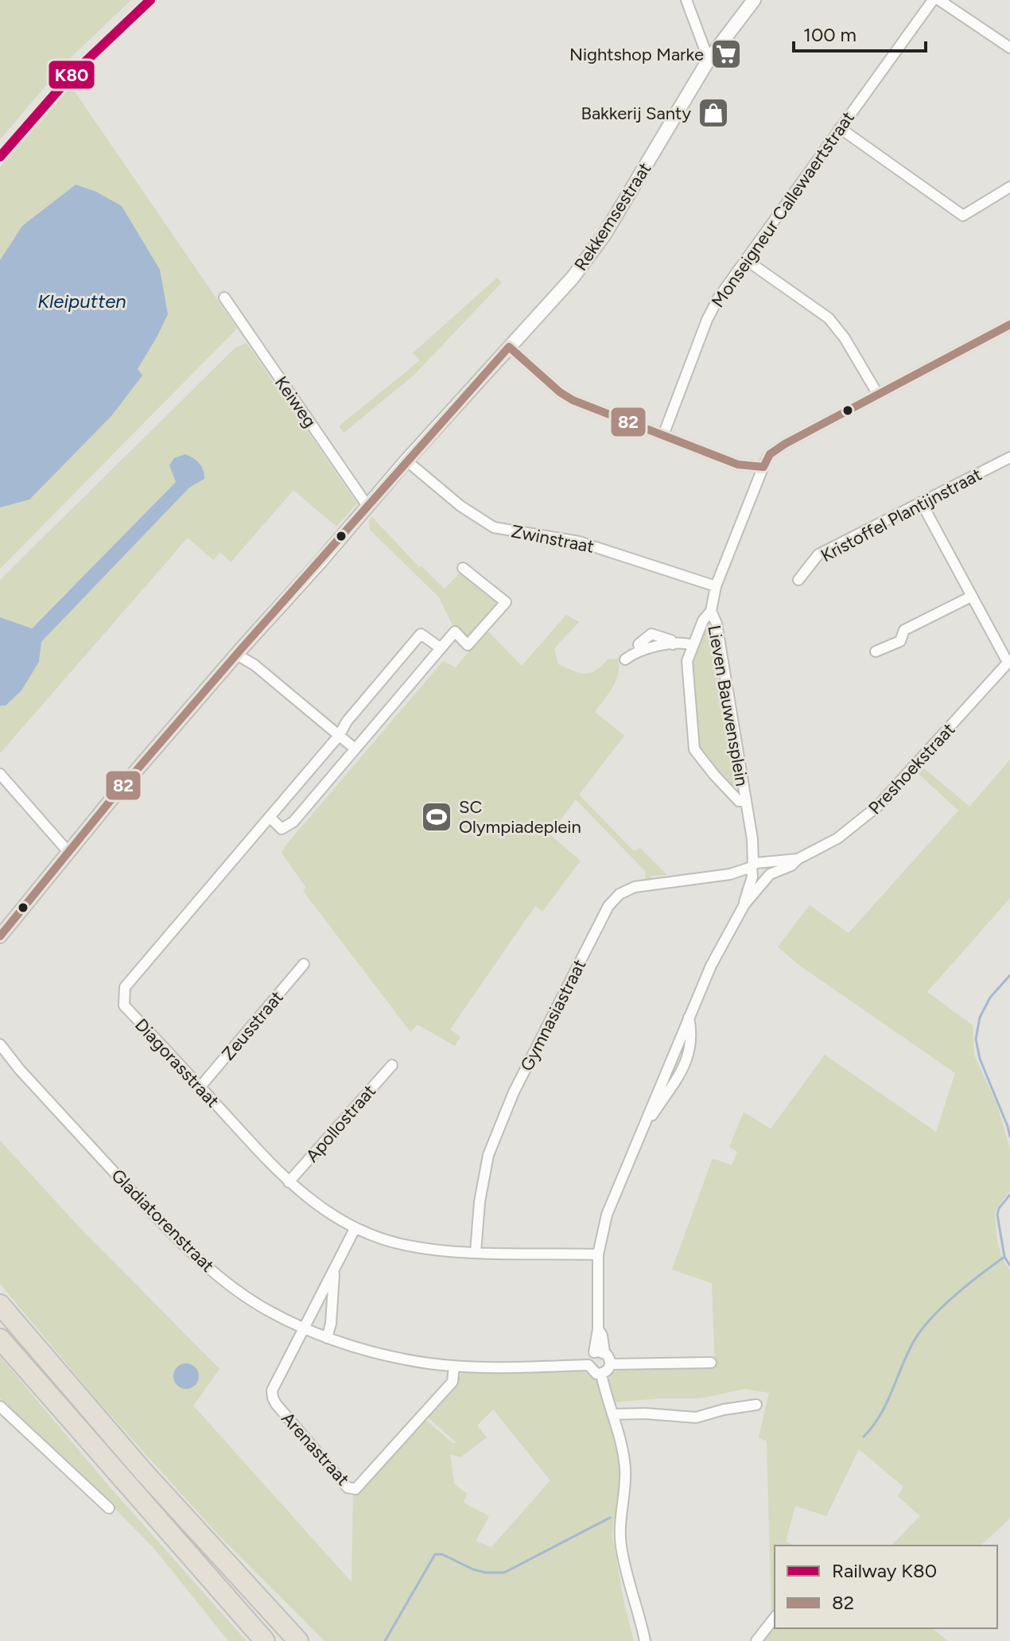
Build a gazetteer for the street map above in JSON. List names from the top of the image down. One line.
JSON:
{"streets":{"street":["Monseigneur Callewaertstraat","Rekkemsestraat","Keiweg","Kristoffel Plantijnstraat","Zwinstraat","Lieven Bauwensplein","Preshoekstraat","Gymnasiastraat","Zeusstraat","Diagorasstraat","Apollostraat","Gladiatorenstraat","Arenastraat"]},"crossings":[["Rekkemsestraat","Keiweg"],["Rekkemsestraat","Zwinstraat"],["Zwinstraat","Lieven Bauwensplein"],["Lieven Bauwensplein","Preshoekstraat"],["Lieven Bauwensplein","Gymnasiastraat"],["Preshoekstraat","Gymnasiastraat"],["Preshoekstraat","Diagorasstraat"],["Preshoekstraat","Gladiatorenstraat"],["Gymnasiastraat","Diagorasstraat"],["Zeusstraat","Diagorasstraat"],["Diagorasstraat","Apollostraat"],["Gladiatorenstraat","Arenastraat"]],"water":["Kleiputten"],"places":{"supermarket":["Nightshop Marke"],"shop":["Bakkerij Santy"],"sports":["SC Olympiadeplein"]},"lines":["rail line K80","transit line 82"],"legend":["Railway K80","82"],"scale_bar":"100 m"}
